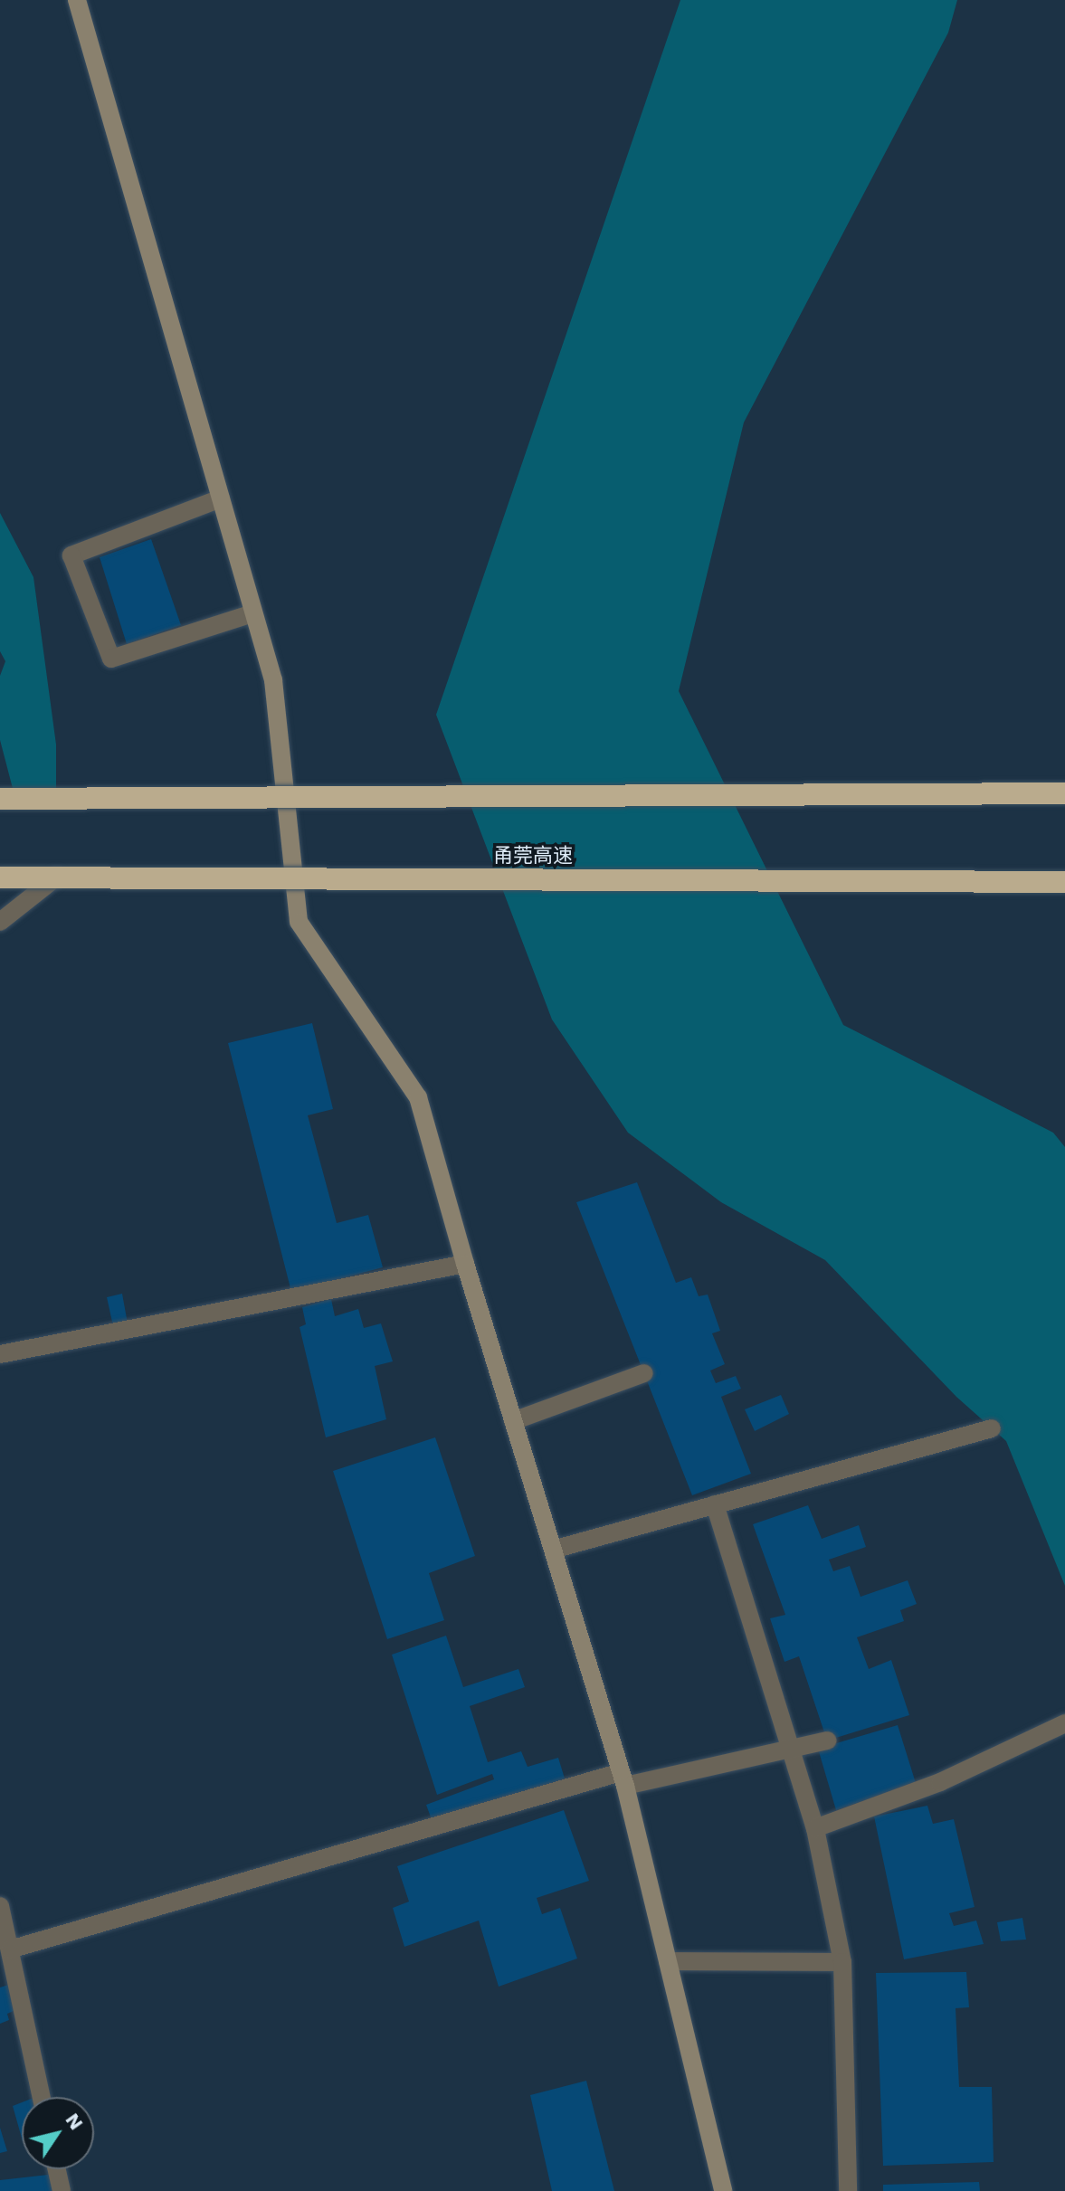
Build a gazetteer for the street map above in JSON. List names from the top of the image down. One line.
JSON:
{"streets":{"highway":["甬莞高速"]},"north":"top right"}
